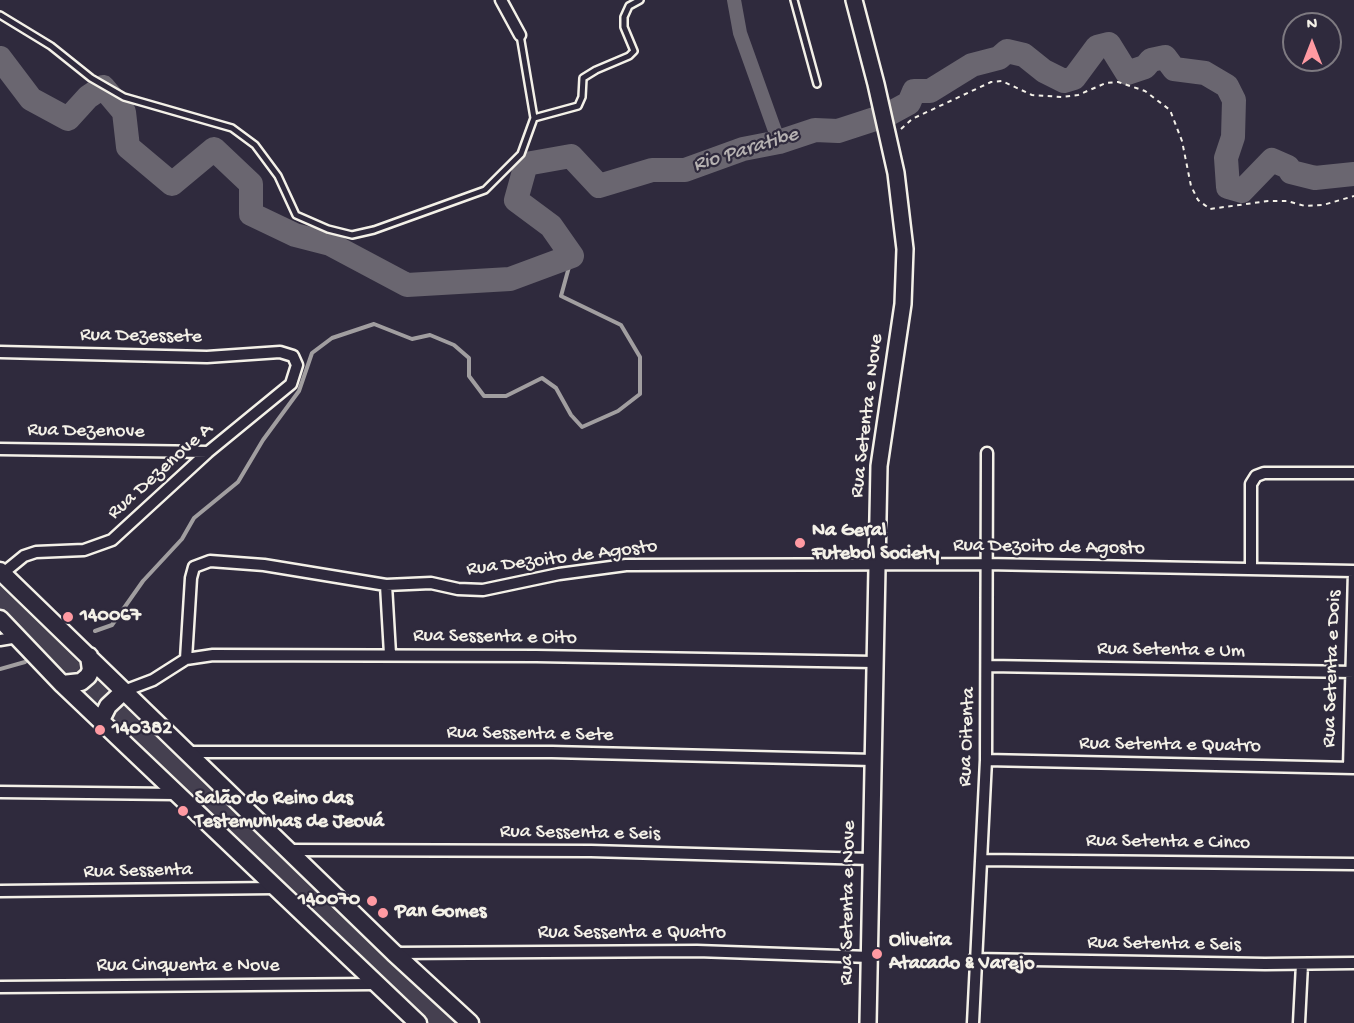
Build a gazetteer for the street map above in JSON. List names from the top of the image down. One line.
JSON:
{"streets":{"street":["Rua Dezessete","Rua Setenta e Nove","Rua Dezenove","Rua Dezenove A","Rua Dezoito de Agosto","Rua Sessenta e Oito","Rua Setenta e Um","Rua Setenta e Dois","Rua Sessenta e Sete","Rua Oitenta","Rua Setenta e Quatro","Rua Sessenta e Seis","Rua Setenta e Cinco","Rua Sessenta","Rua Sessenta e Quatro","Rua Setenta e Seis","Rua Cinquenta e Nove"]},"crossings":[["Rua Dezessete","Rua Dezenove A"],["Rua Setenta e Nove","Rua Dezoito de Agosto"],["Rua Setenta e Nove","Rua Sessenta e Oito"],["Rua Setenta e Nove","Rua Sessenta e Sete"],["Rua Setenta e Nove","Rua Sessenta e Seis"],["Rua Setenta e Nove","Rua Sessenta e Quatro"],["Rua Dezenove","Rua Dezenove A"],["Rua Dezoito de Agosto","Rua Sessenta e Oito"],["Rua Dezoito de Agosto","Rua Setenta e Dois"],["Rua Dezoito de Agosto","Rua Oitenta"],["Rua Setenta e Um","Rua Setenta e Dois"],["Rua Setenta e Um","Rua Oitenta"],["Rua Setenta e Dois","Rua Setenta e Quatro"],["Rua Oitenta","Rua Setenta e Quatro"],["Rua Oitenta","Rua Setenta e Cinco"],["Rua Oitenta","Rua Setenta e Seis"]],"water":["Rio Paratibe"],"places":["Na Geral Futebol Society","140067","140382","Salão do Reino das Testemunhas de Jeová","140070","Pan Gomes","Oliveira Atacado & Varejo"],"north":"top"}
